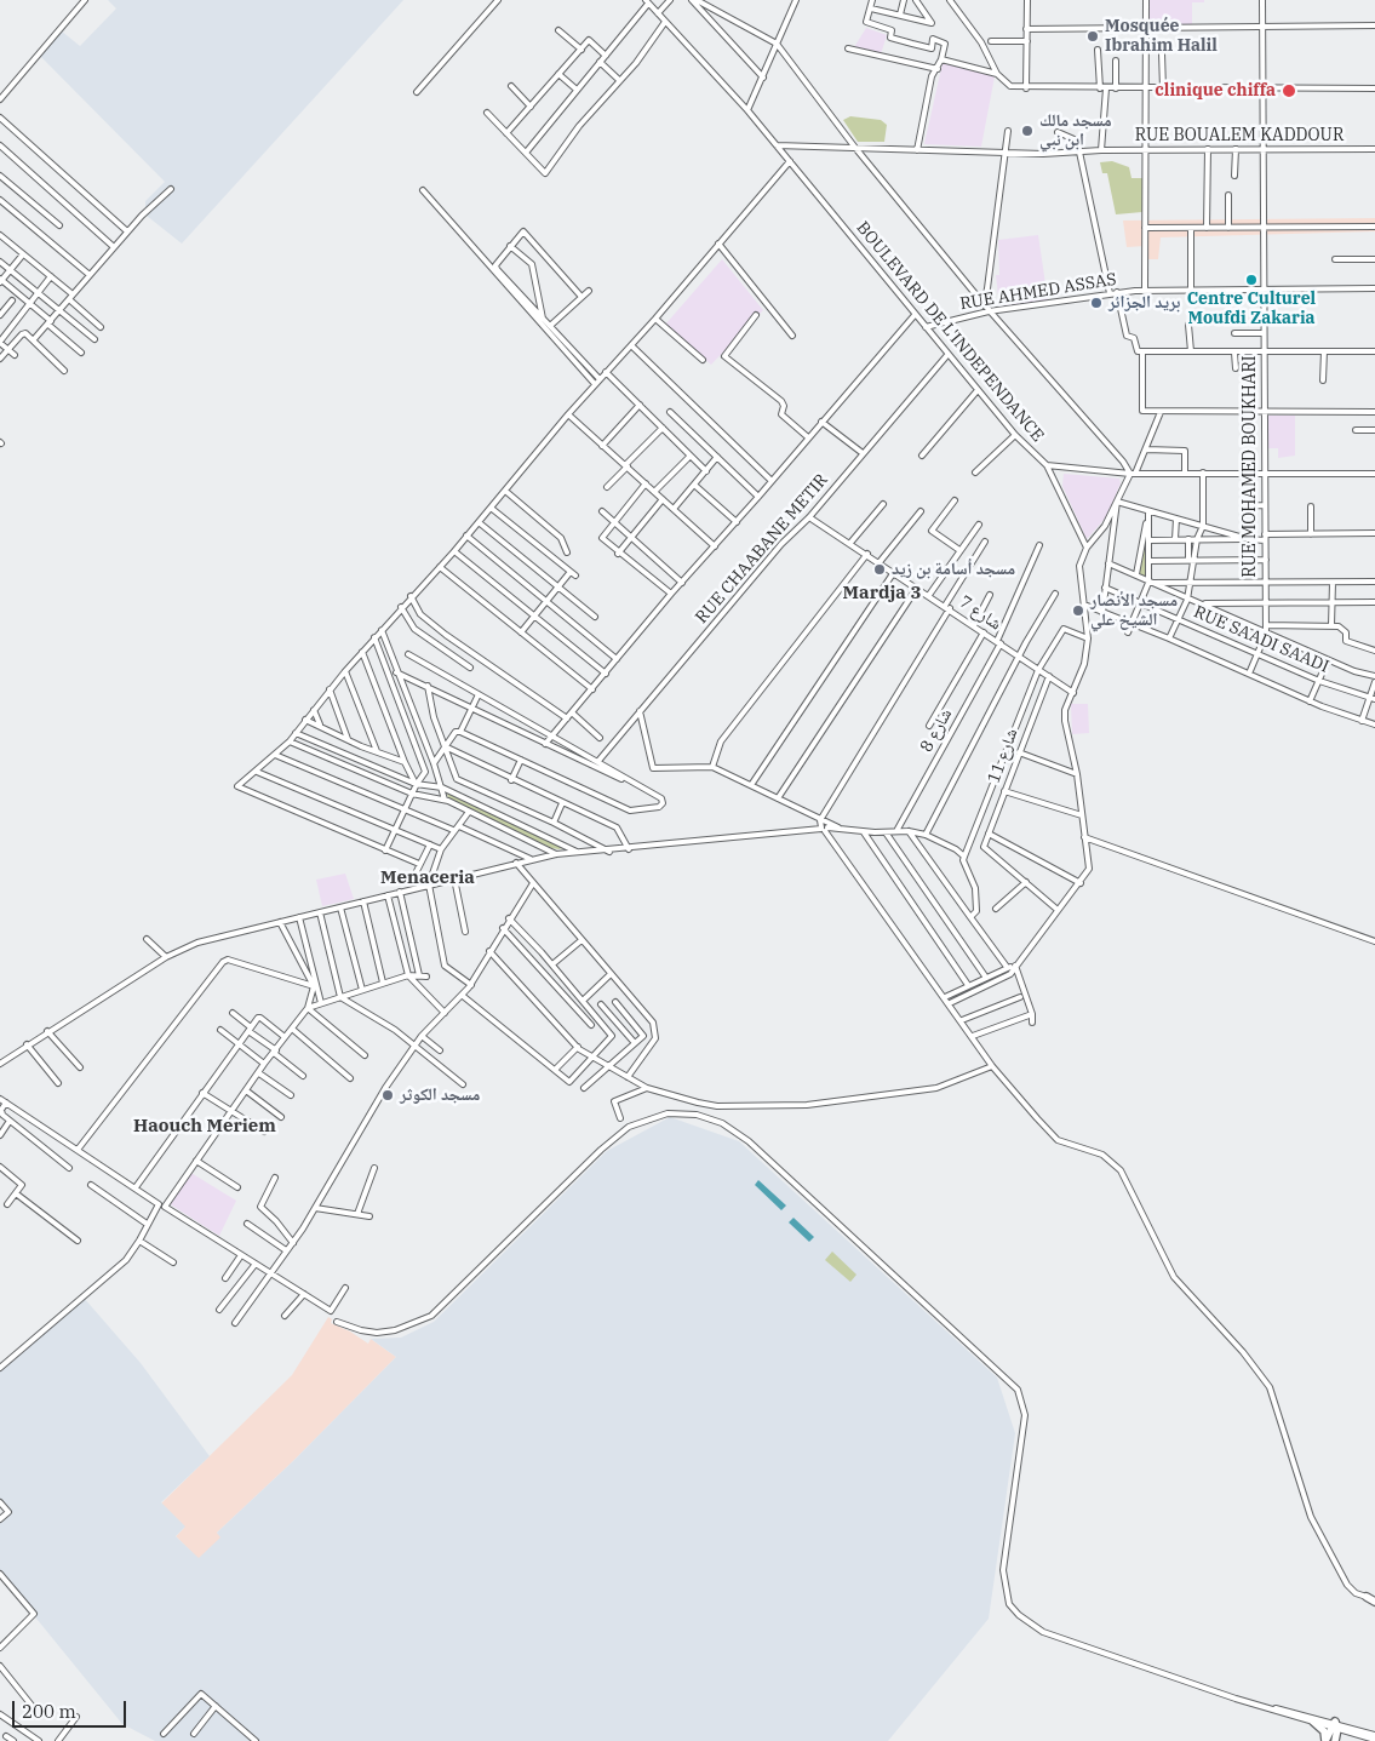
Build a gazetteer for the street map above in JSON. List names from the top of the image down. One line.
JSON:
{"streets":{"street":["RUE BOUALEM KADDOUR","RUE AHMED ASSAS","BOULEVARD DE L'INDEPENDANCE","RUE MOHAMED BOUKHARI","RUE CHAABANE METIR","شارع 7","RUE SAADI SAADI","شارع 8","شارع 11"]},"crossings":[["RUE BOUALEM KADDOUR","BOULEVARD DE L'INDEPENDANCE"],["RUE BOUALEM KADDOUR","RUE MOHAMED BOUKHARI"],["RUE AHMED ASSAS","BOULEVARD DE L'INDEPENDANCE"],["RUE AHMED ASSAS","RUE MOHAMED BOUKHARI"],["BOULEVARD DE L'INDEPENDANCE","RUE CHAABANE METIR"],["RUE MOHAMED BOUKHARI","RUE SAADI SAADI"],["RUE CHAABANE METIR","شارع 7"],["شارع 7","شارع 8"],["شارع 7","شارع 11"]],"districts":["Mardja 3","Menaceria","Haouch Meriem"],"places":["Mosquée Ibrahim Halil","clinique chiffa","مسجد مالك ابن نبي","Centre Culturel Moufdi Zakaria","بريد الجزائر","مسجد أسامة بن زيد","مسجد الأنصار الشيخ علي","مسجد الكوثر"],"scale_bar":"200 m"}
